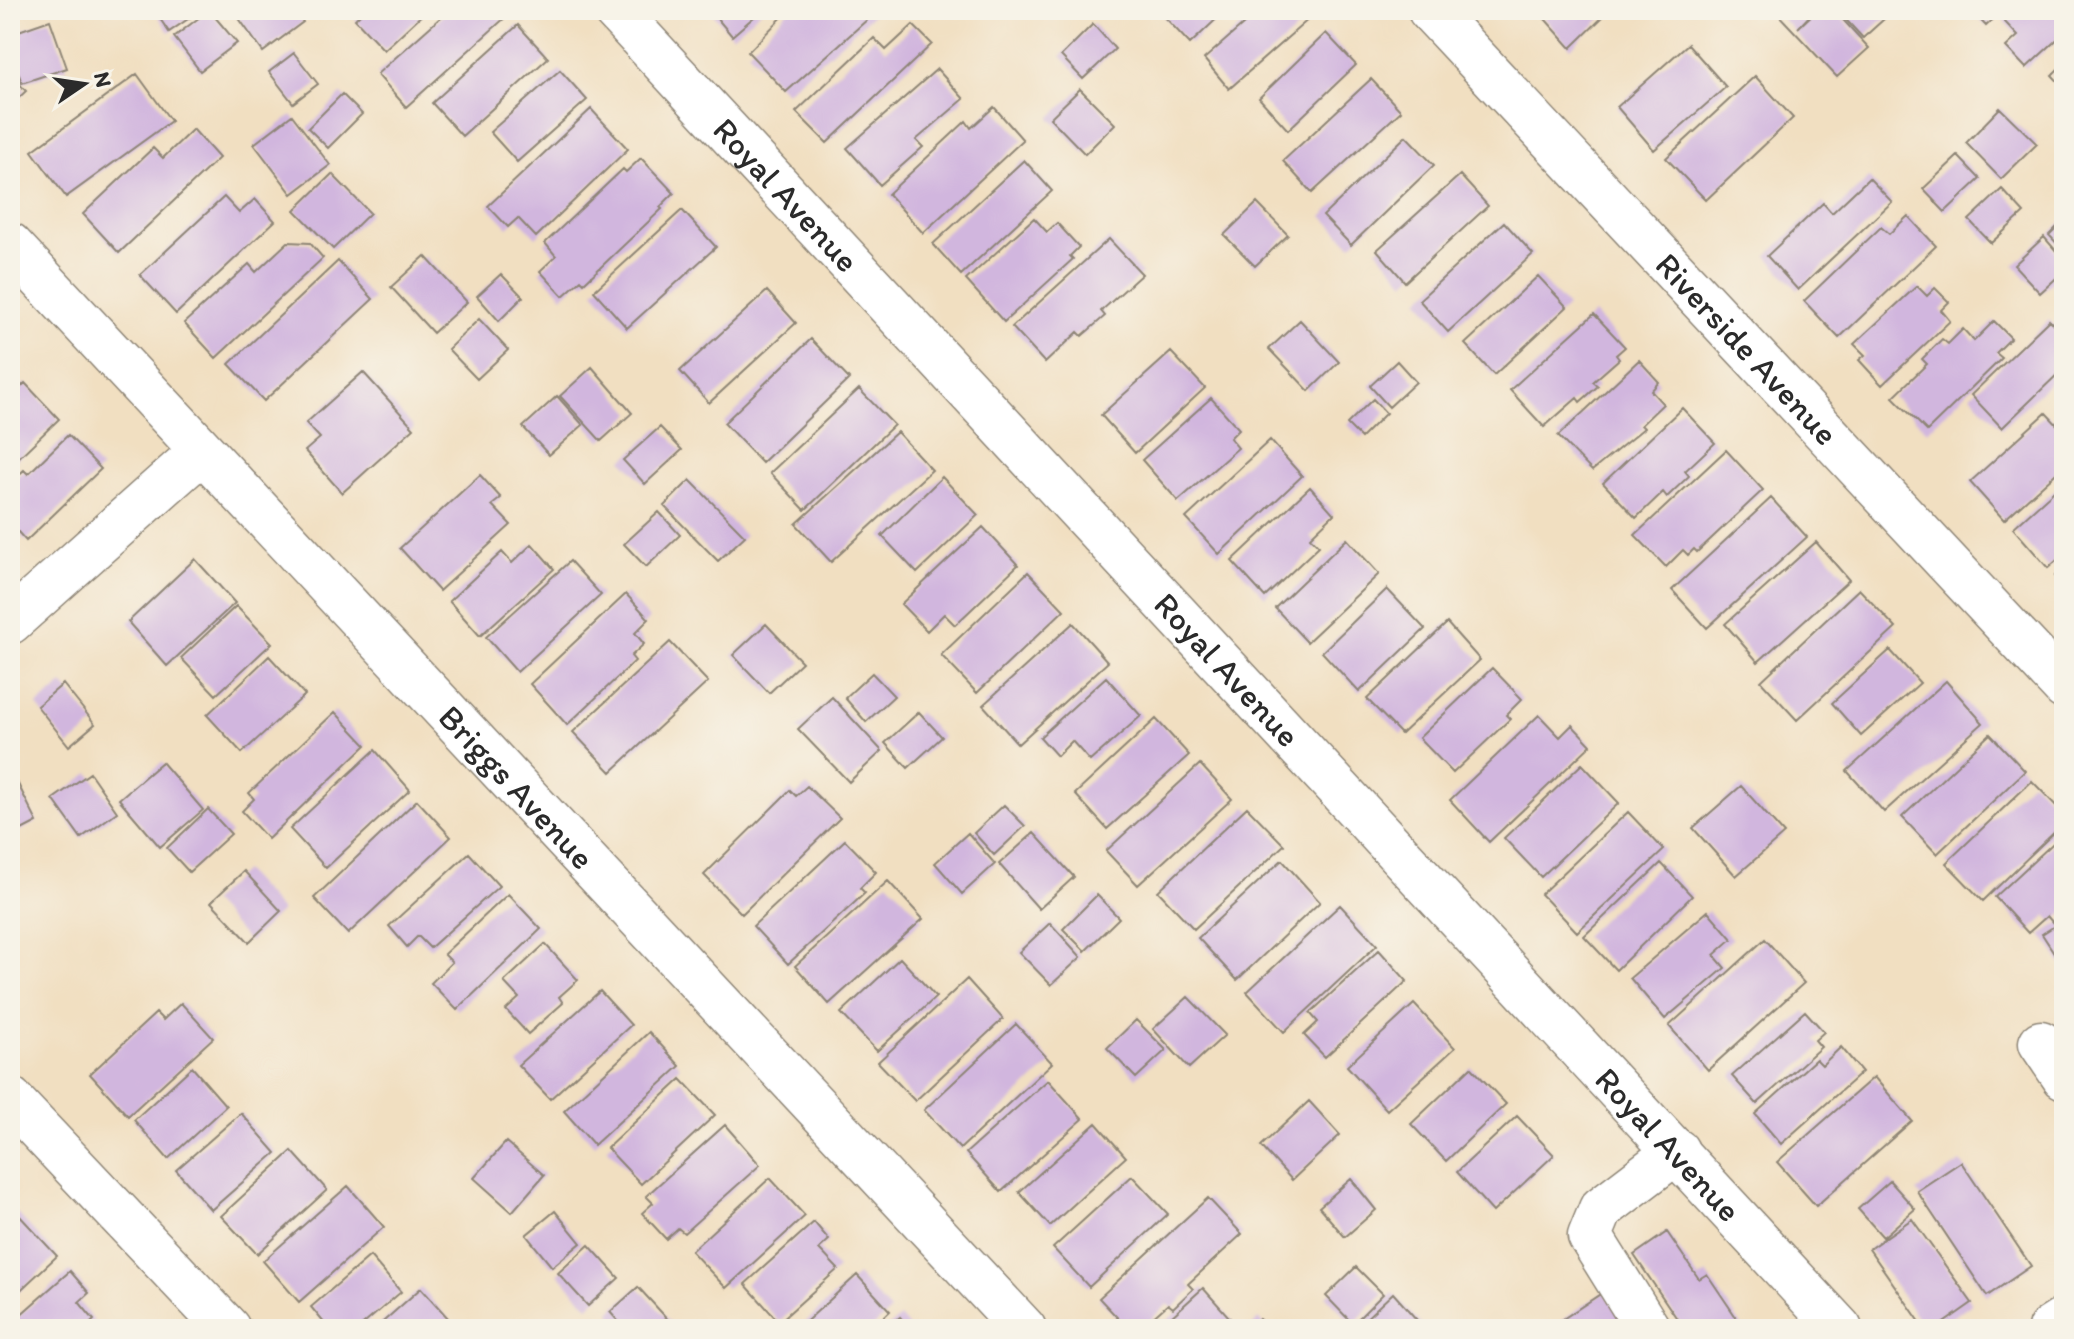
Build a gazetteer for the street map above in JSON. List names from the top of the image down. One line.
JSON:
{"streets":{"street":["Royal Avenue","Riverside Avenue","Briggs Avenue"]},"north":"right"}
